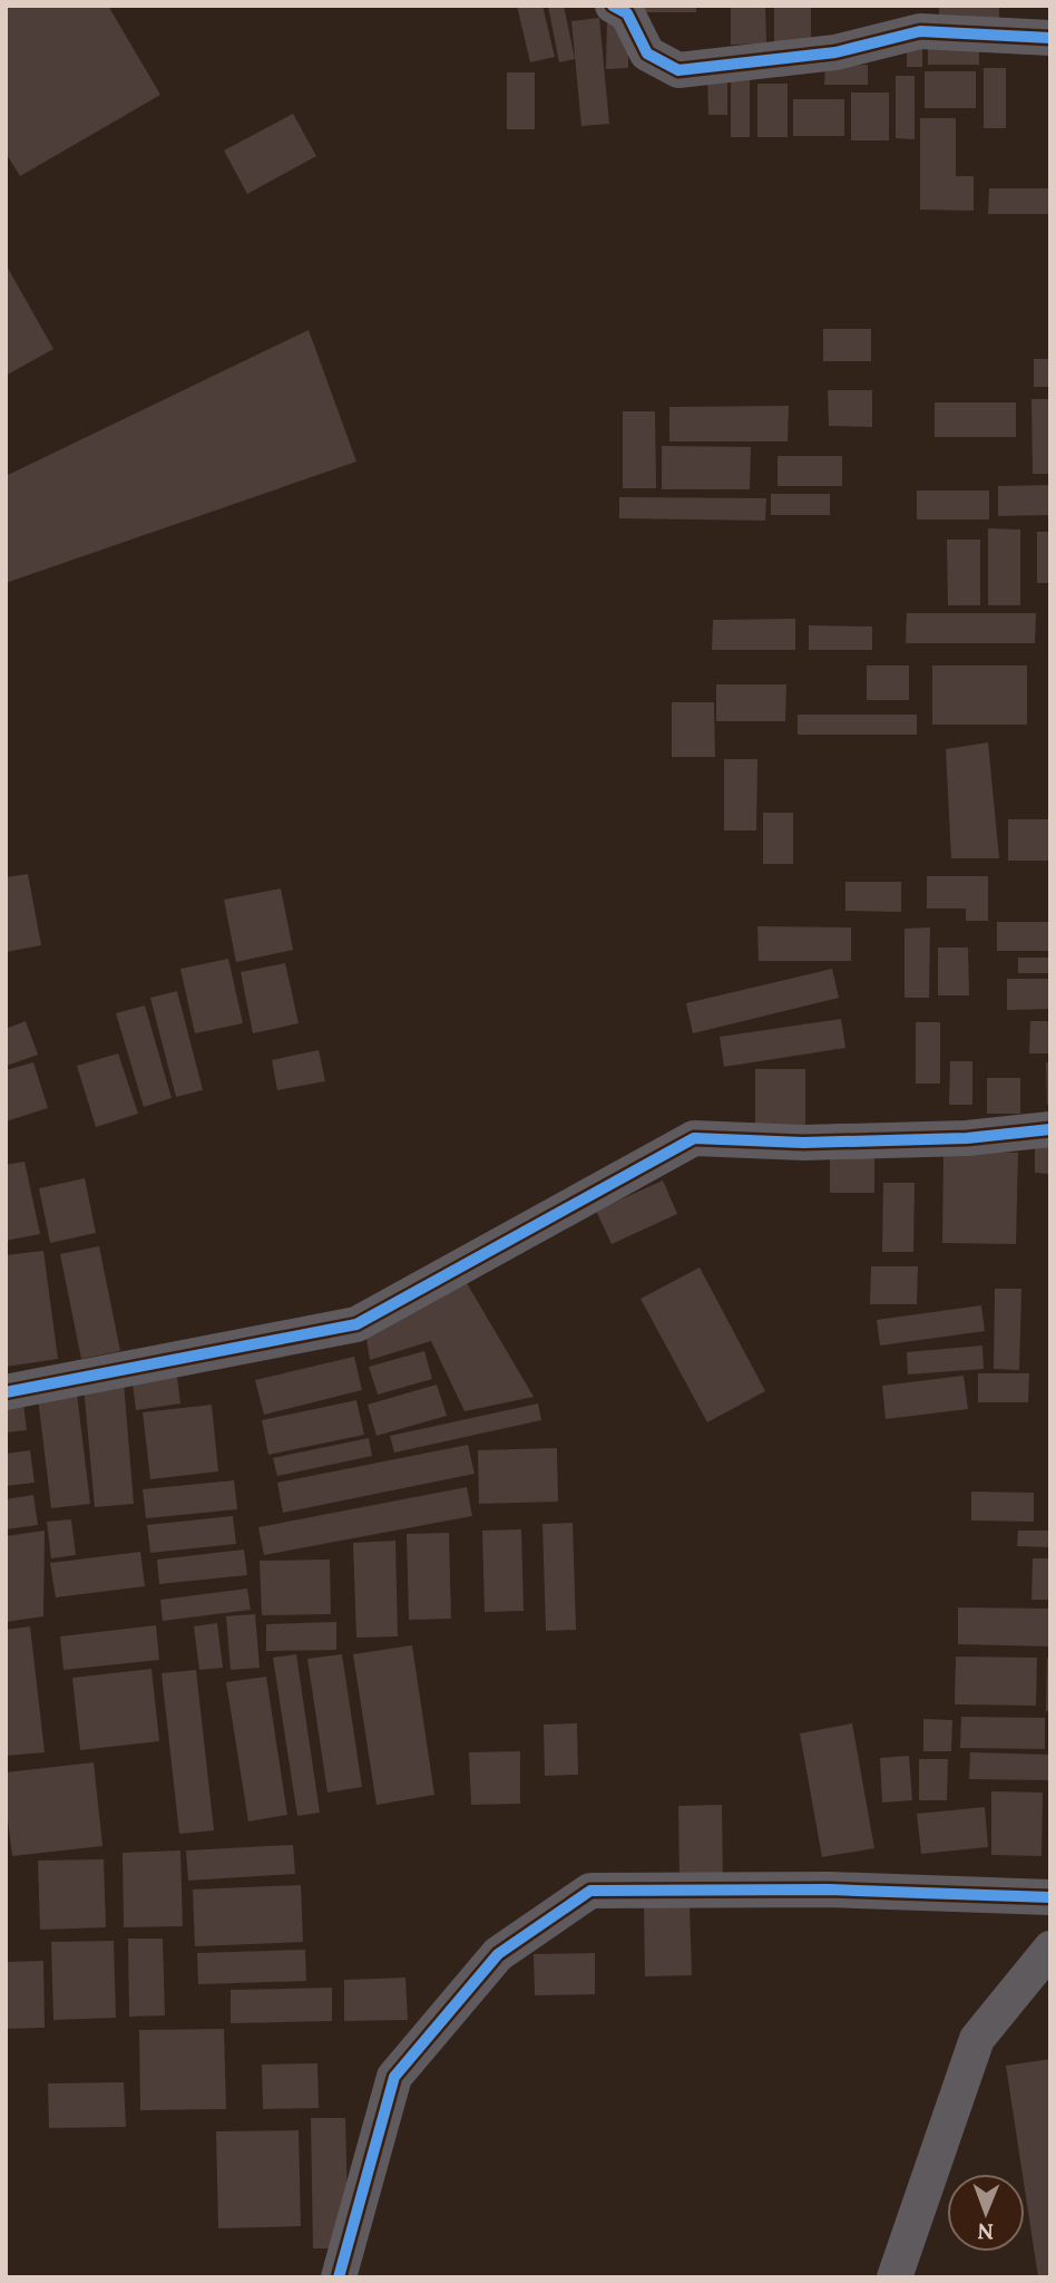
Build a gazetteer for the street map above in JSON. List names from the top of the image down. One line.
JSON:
{"north":"bottom"}
